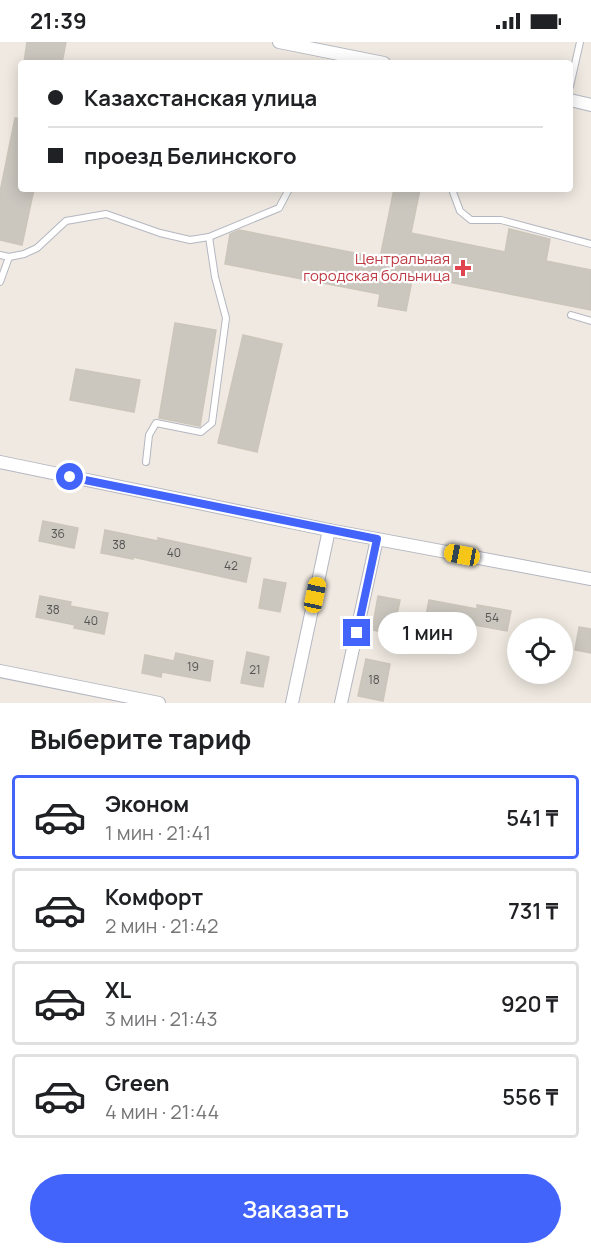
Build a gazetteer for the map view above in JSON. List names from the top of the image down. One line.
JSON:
{"places":{"health":["Центральная городская больница"]},"house_numbers":["36","38","40","42","38","54","40","19","21","18"],"page":{"status":"21:39","banner":["Казахстанская улица","проезд Белинского"],"bubble":"1 мин","heading":"Выберите тариф","list":[{"name":"Эконом","note":"1 мин · 21:41","value":"541 ₸"},{"name":"Комфорт","note":"2 мин · 21:42","value":"731 ₸"},{"name":"XL","note":"3 мин · 21:43","value":"920 ₸"},{"name":"Green","note":"4 мин · 21:44","value":"556 ₸"}],"buttons":"Заказать"}}
